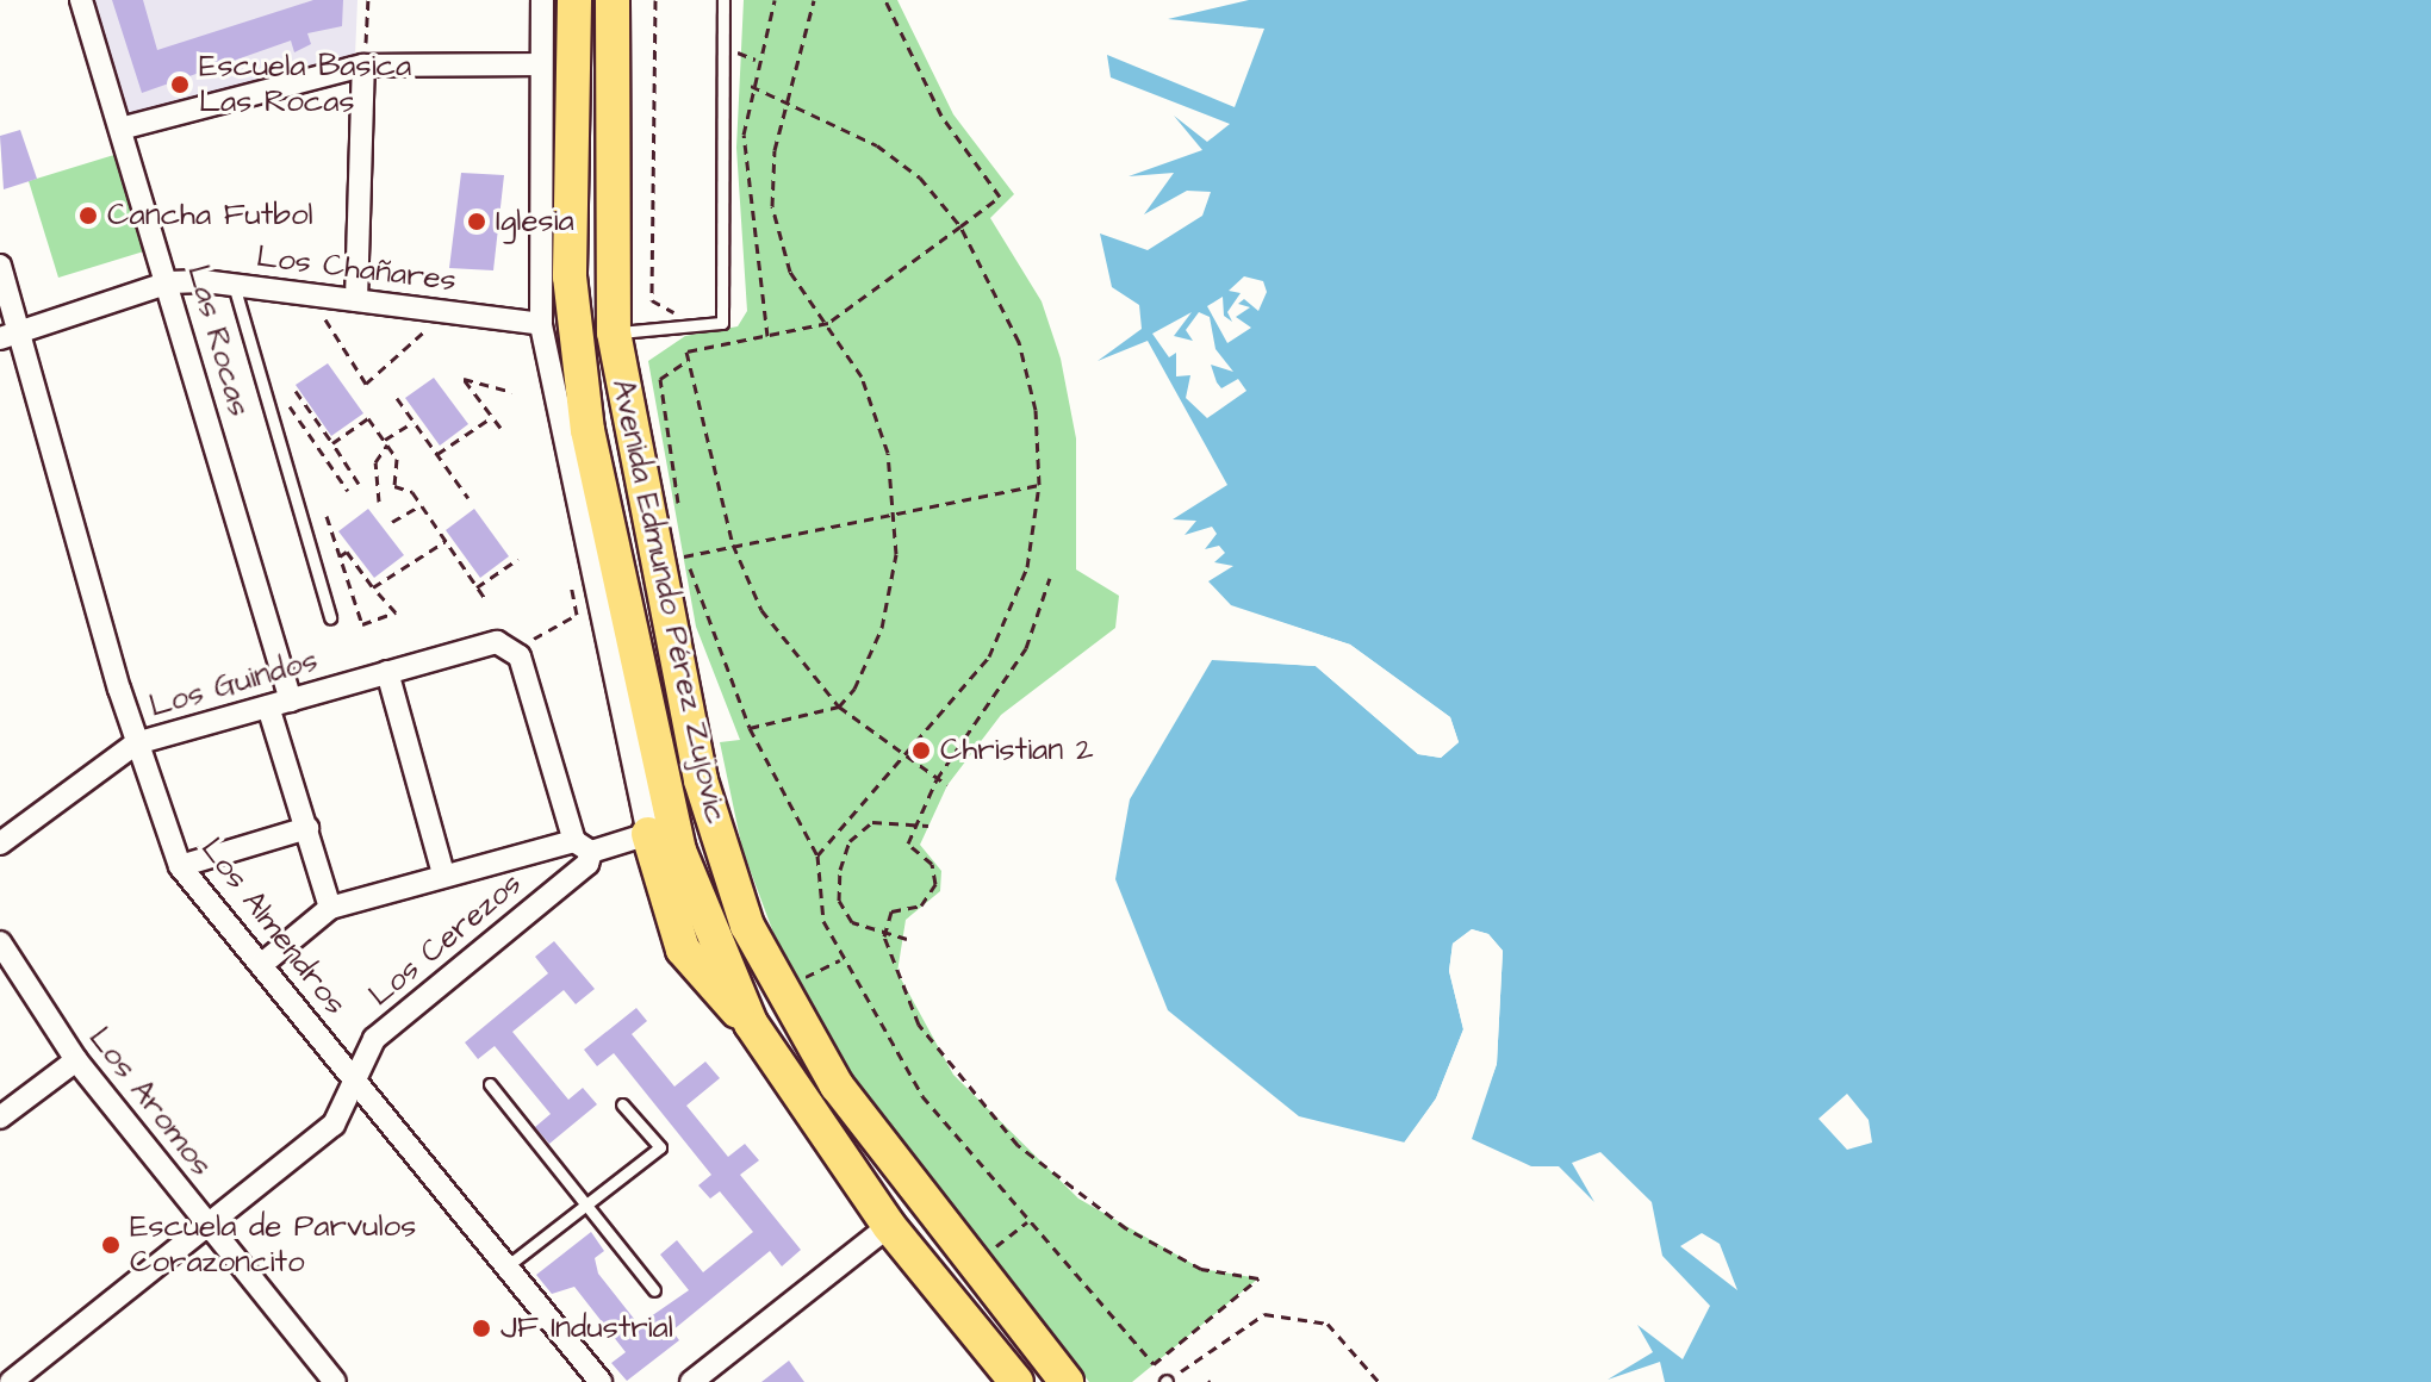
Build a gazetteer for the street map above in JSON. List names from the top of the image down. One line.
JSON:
{"streets":{"highway":["Avenida Edmundo Pérez Zujovic"],"street":["Los Chañares","Las Rocas","Los Guindos","Los Almendros","Los Cerezos","Los Aromos"]},"crossings":[["Los Chañares","Las Rocas"],["Los Chañares","Los Almendros"],["Las Rocas","Los Guindos"],["Los Guindos","Los Almendros"],["Los Almendros","Los Cerezos"],["Los Cerezos","Los Aromos"]],"places":["Escuela Basica Las Rocas","Cancha Futbol","Iglesia","Christian 2","Escuela de Parvulos Corazoncito","JF Industrial"]}
